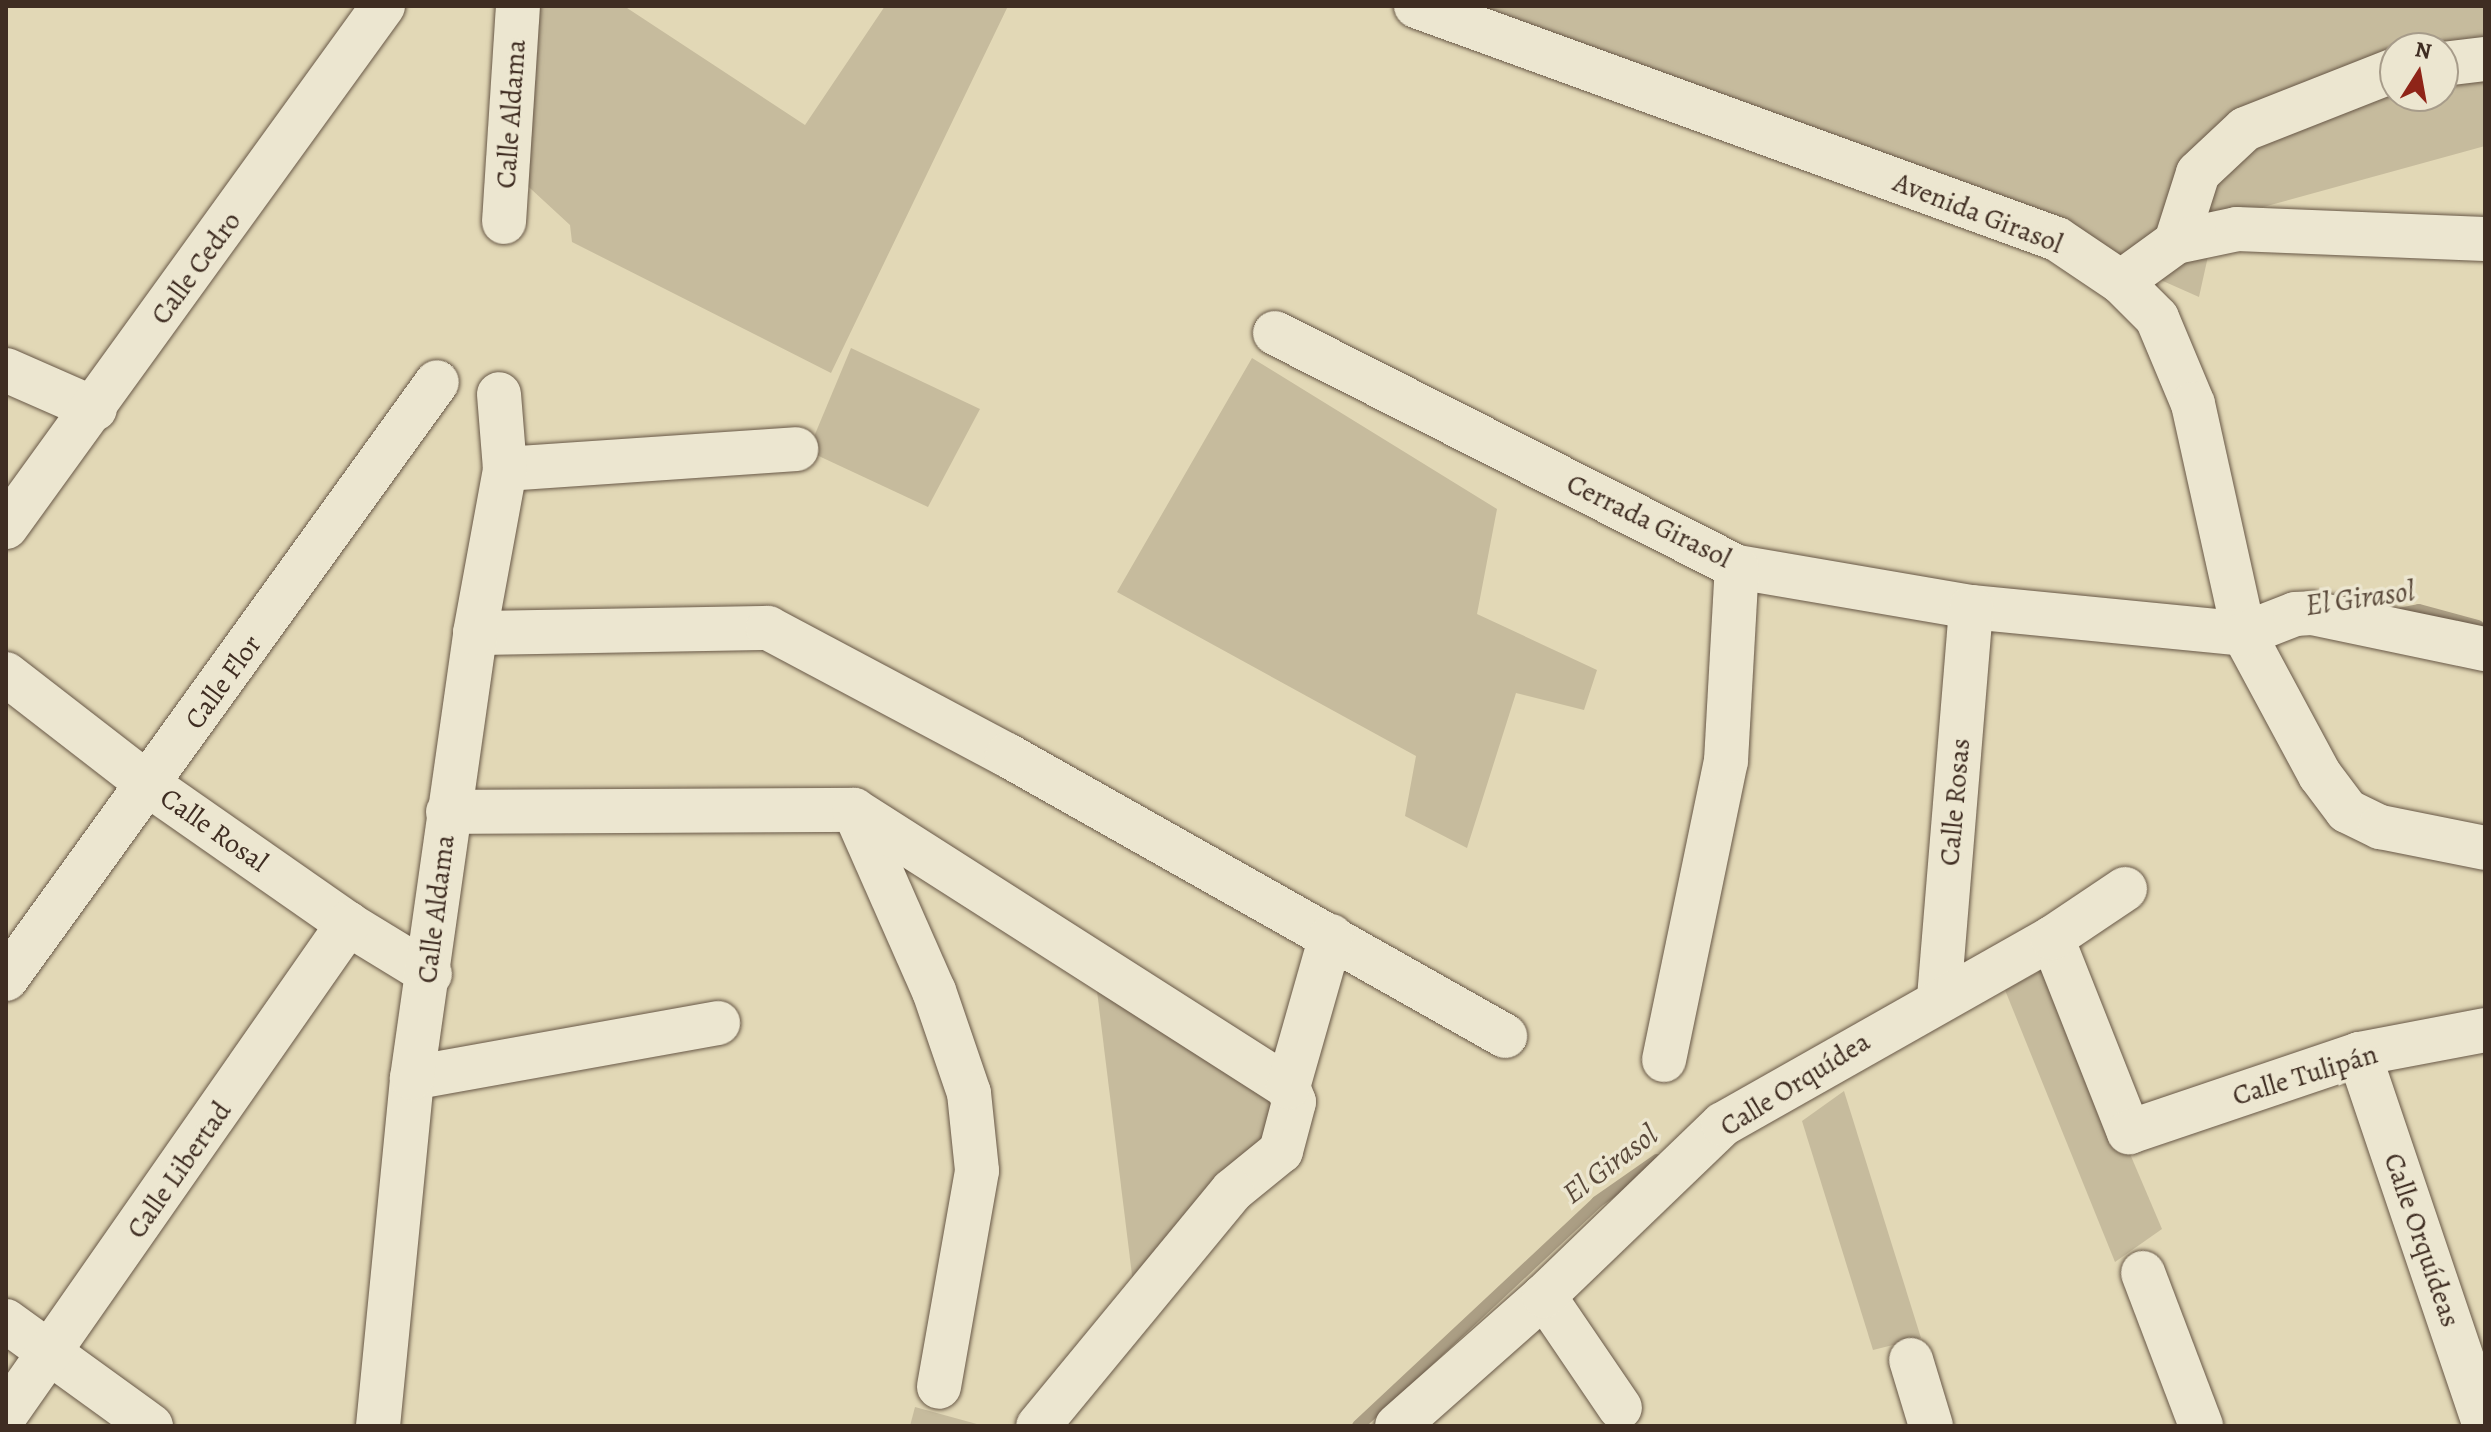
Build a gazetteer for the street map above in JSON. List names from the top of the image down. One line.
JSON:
{"streets":{"street":["Calle Aldama","Avenida Girasol","Calle Cedro","Cerrada Girasol","Calle Flor","Calle Rosas","Calle Rosal","Calle Tulipán","Calle Orquídea","Calle Libertad","Calle Orquídeas"]},"crossings":[["Calle Aldama","Calle Rosal"],["Avenida Girasol","Cerrada Girasol"],["Cerrada Girasol","Calle Rosas"],["Calle Flor","Calle Rosal"],["Calle Rosas","Calle Orquídea"],["Calle Rosal","Calle Libertad"],["Calle Tulipán","Calle Orquídea"],["Calle Tulipán","Calle Orquídeas"]],"water":["El Girasol"],"north":"top"}
